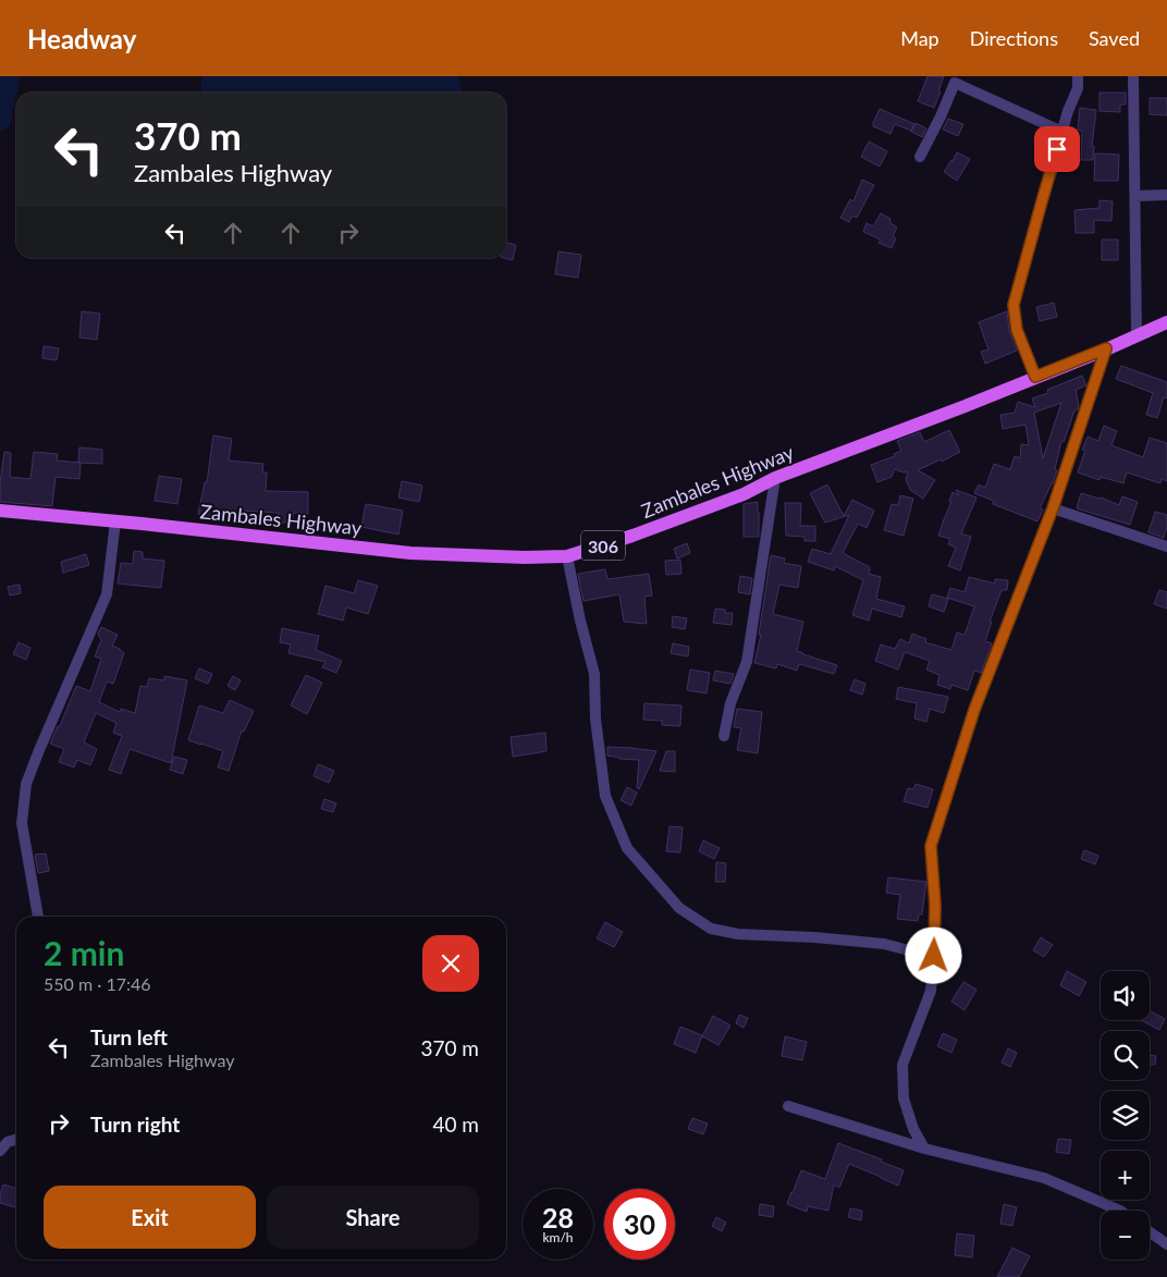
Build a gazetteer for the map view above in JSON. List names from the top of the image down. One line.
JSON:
{"streets":{"main road":["Zambales Highway","306"]},"page":{"header":"Headway","nav":["Map","Directions","Saved"],"turn":["370 m","Zambales Highway"],"heading":["2 min","550 m · 17:46"],"map_buttons":["+","−"],"list":[{"name":"Turn left","note":"Zambales Highway","value":"370 m"},{"name":"Turn right","value":"40 m"}],"buttons":["Exit","Share"],"speed":"28 km/h","limit":"30"}}
